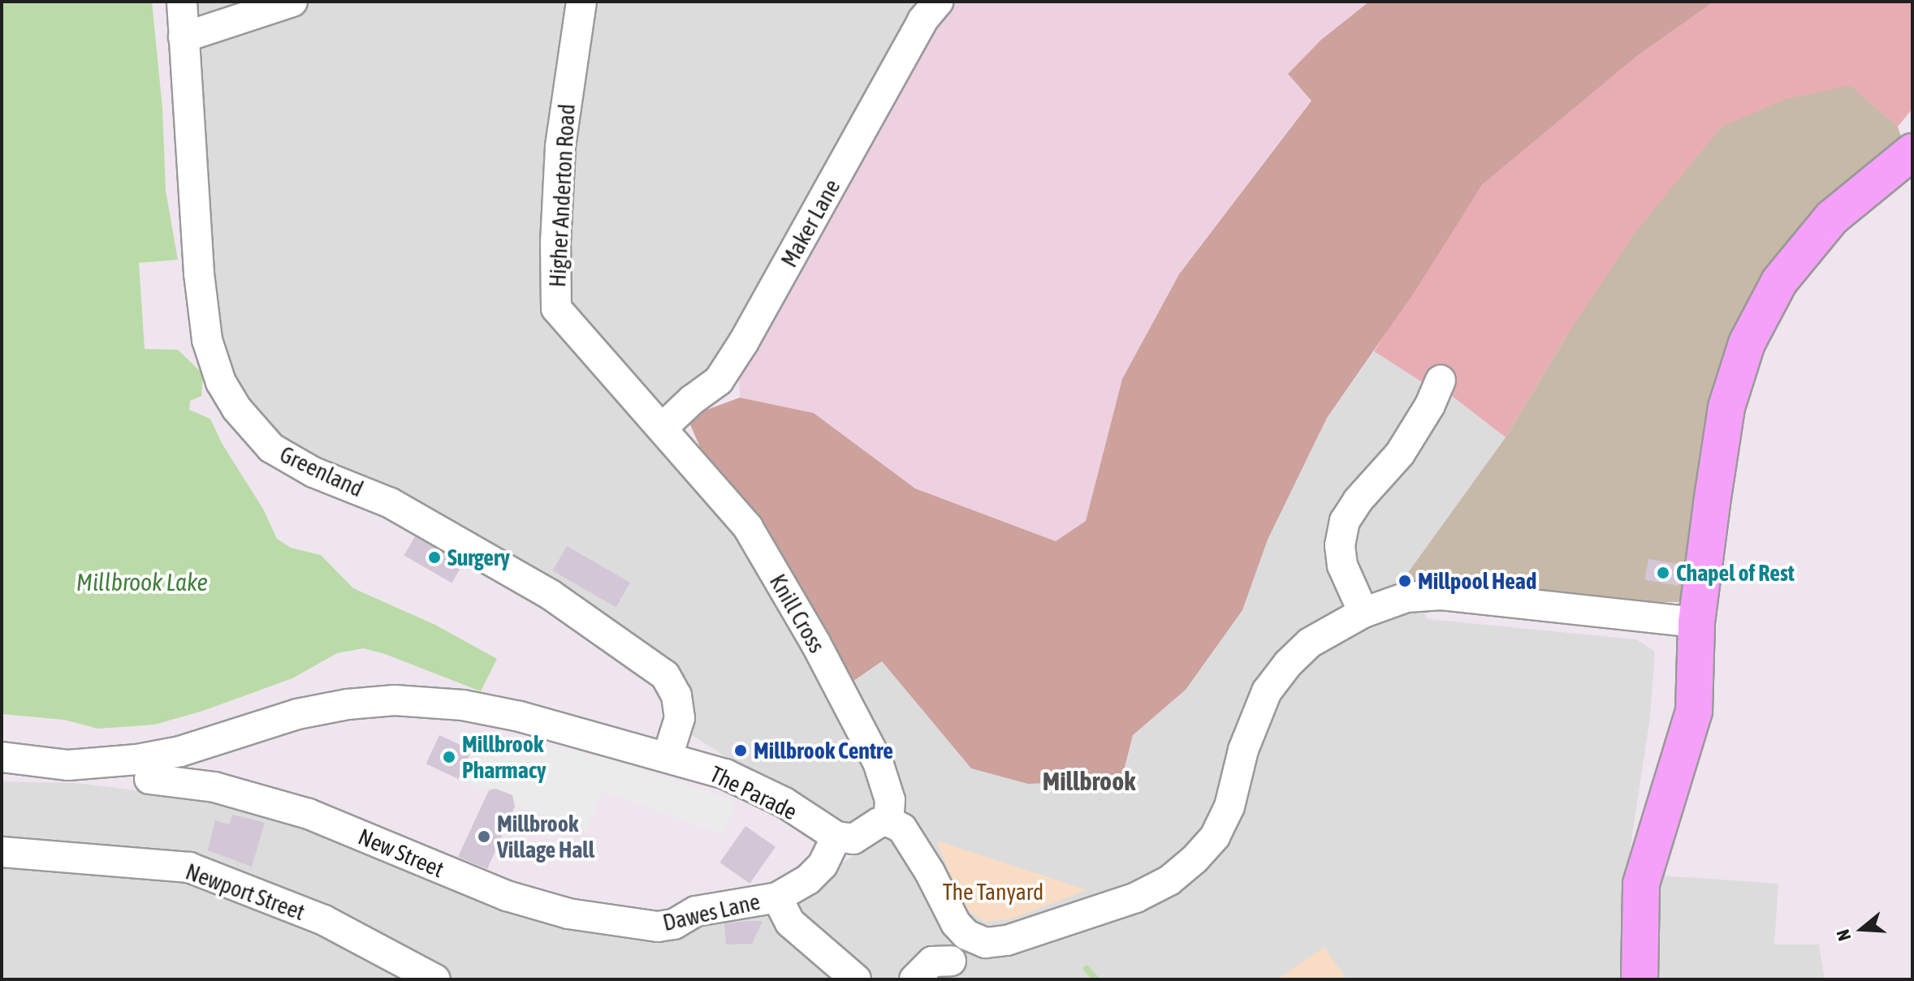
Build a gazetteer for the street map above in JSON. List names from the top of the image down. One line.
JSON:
{"streets":{"street":["Higher Anderton Road","Maker Lane","Greenland","Knill Cross","The Parade","New Street","Newport Street","Dawes Lane"]},"crossings":[["Higher Anderton Road","Maker Lane"],["Higher Anderton Road","Knill Cross"],["Maker Lane","Knill Cross"],["Greenland","The Parade"],["The Parade","Dawes Lane"],["New Street","Dawes Lane"]],"districts":["Millbrook"],"water":["Millbrook Lake"],"parks":["The Tanyard"],"places":["Surgery","Chapel of Rest","Millpool Head","Millbrook Centre","Millbrook Pharmacy","Millbrook Village Hall"],"north":"left"}
